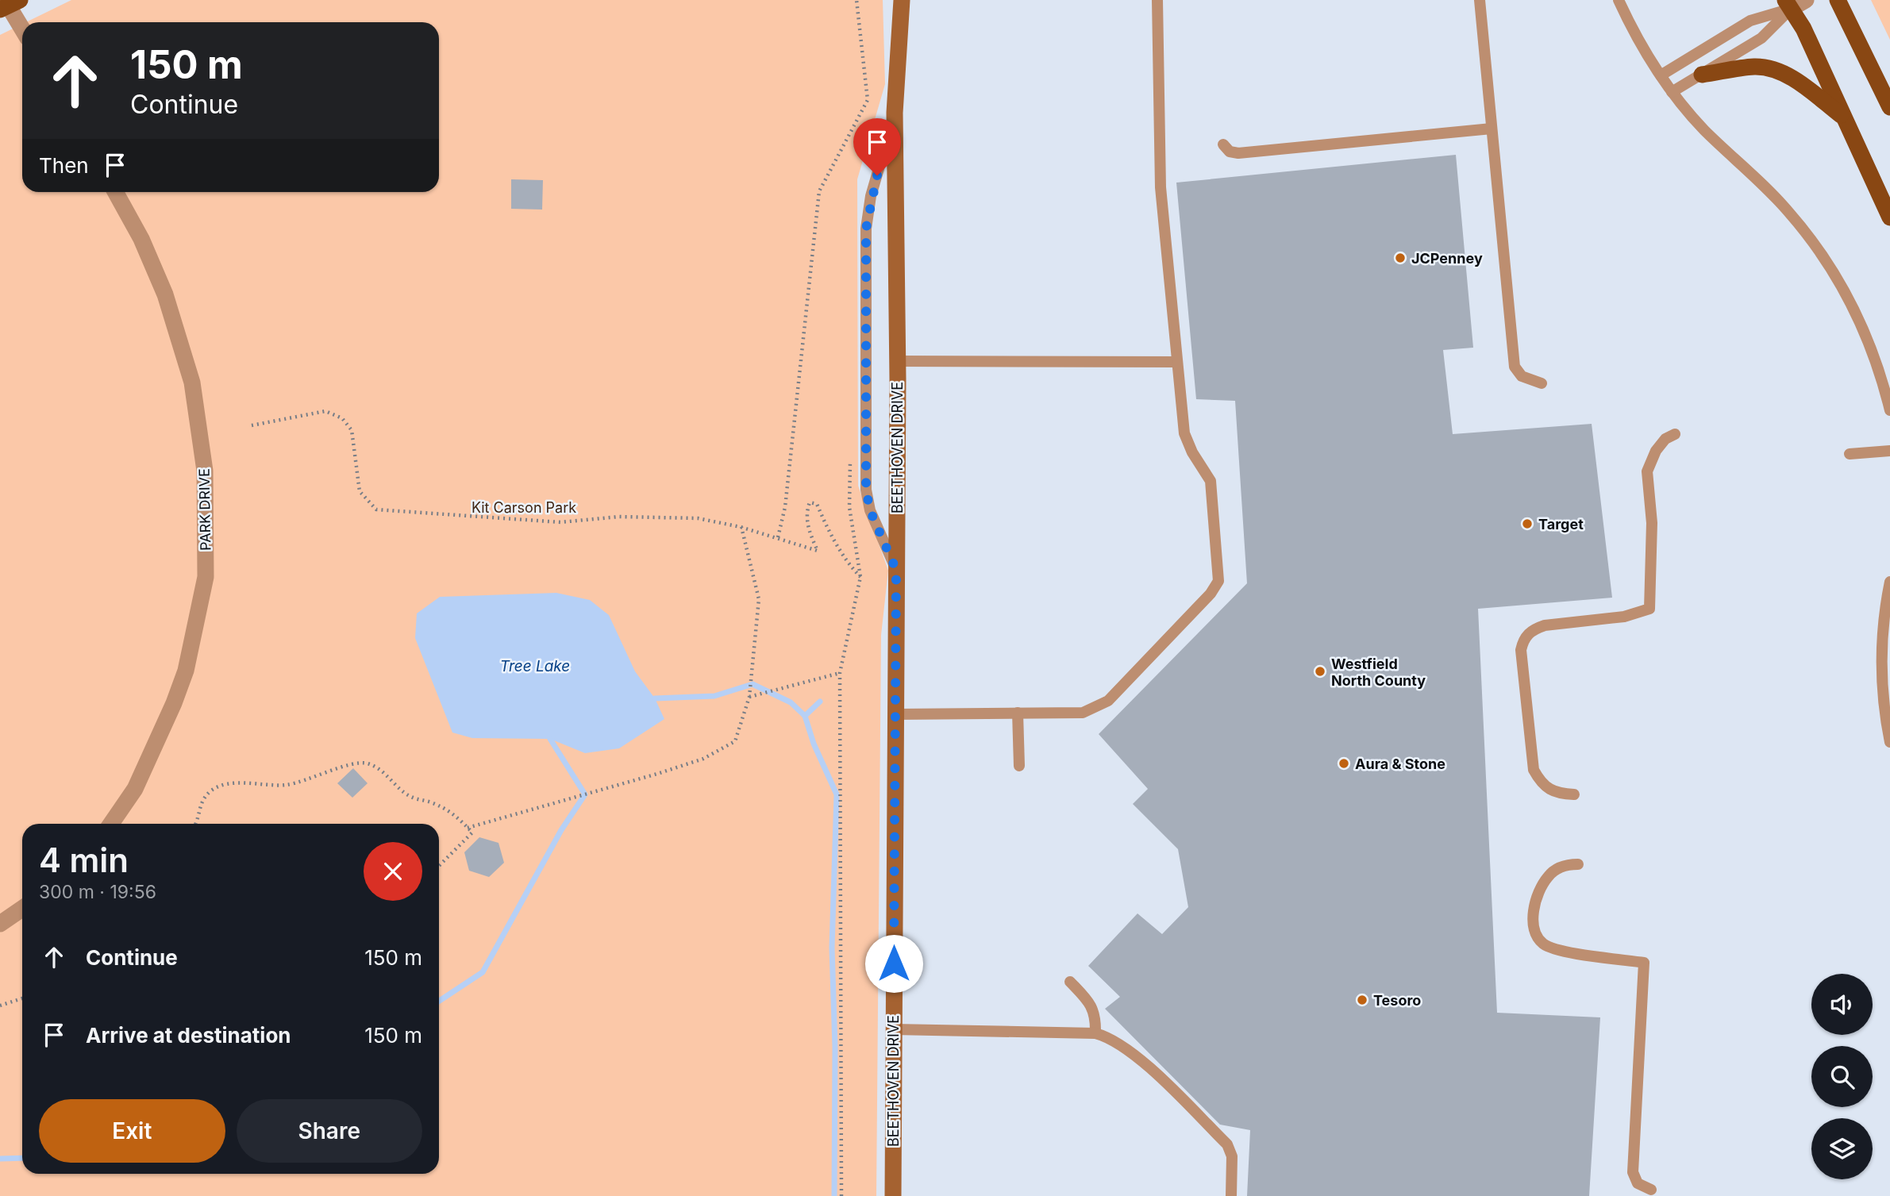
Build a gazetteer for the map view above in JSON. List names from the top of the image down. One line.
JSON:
{"streets":{"main road":["BEETHOVEN DRIVE"],"street":["PARK DRIVE"]},"water":["Tree Lake"],"parks":["Kit Carson Park"],"places":["JCPenney","Target","Westfield North County","Aura & Stone","Tesoro"],"page":{"turn":["150 m","Continue"],"then":"Then","heading":["4 min","300 m · 19:56"],"list":[{"name":"Continue","value":"150 m"},{"name":"Arrive at destination","value":"150 m"}],"buttons":["Exit","Share"]}}
